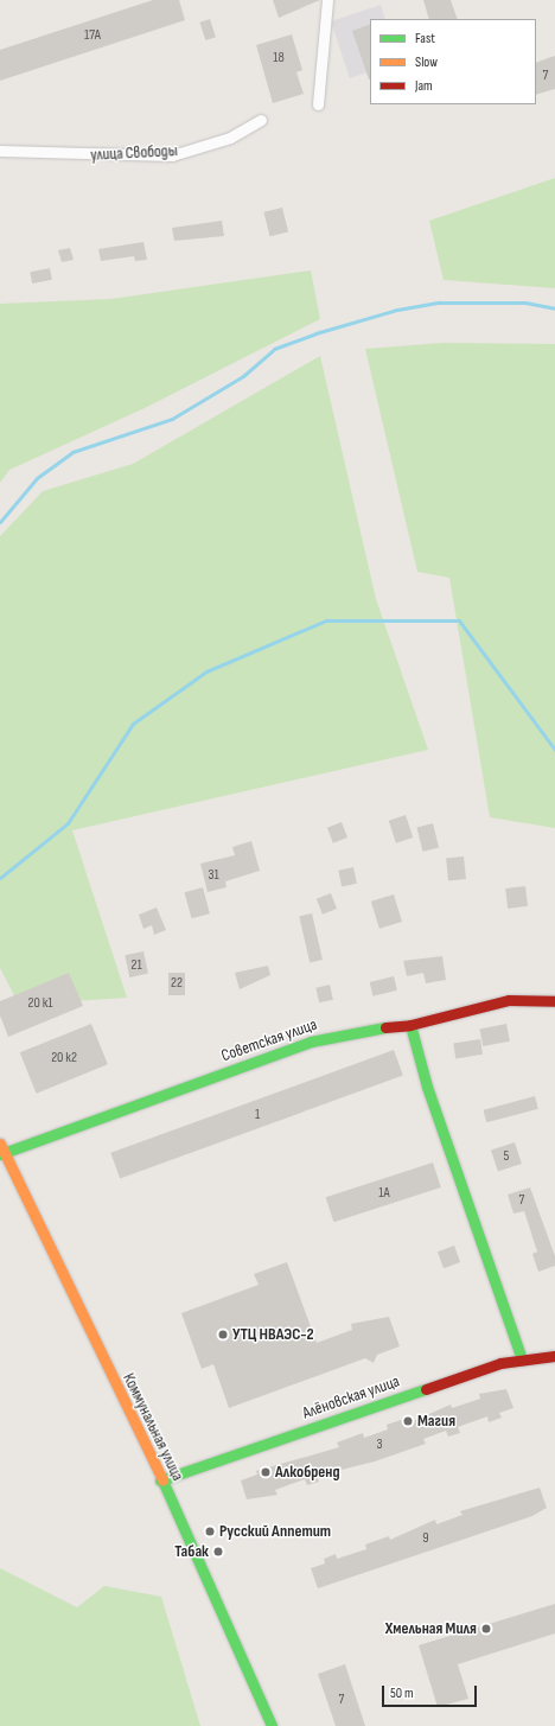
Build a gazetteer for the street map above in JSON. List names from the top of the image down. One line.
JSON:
{"streets":{"street":["улица Свободы","Советская улица","Алёновская улица","Коммунальная улица"]},"crossings":[["Советская улица","Коммунальная улица"],["Алёновская улица","Коммунальная улица"]],"places":["УТЦ НВАЭС-2","Магия","Алкобренд","Русский Аппетит","Табак","Хмельная Миля"],"house_numbers":["17А","18","7","31","21","22","20 к1","20 к2","1","5","1А","7","3","9","7"],"legend":["Fast","Slow","Jam"],"scale_bar":"50 m"}
